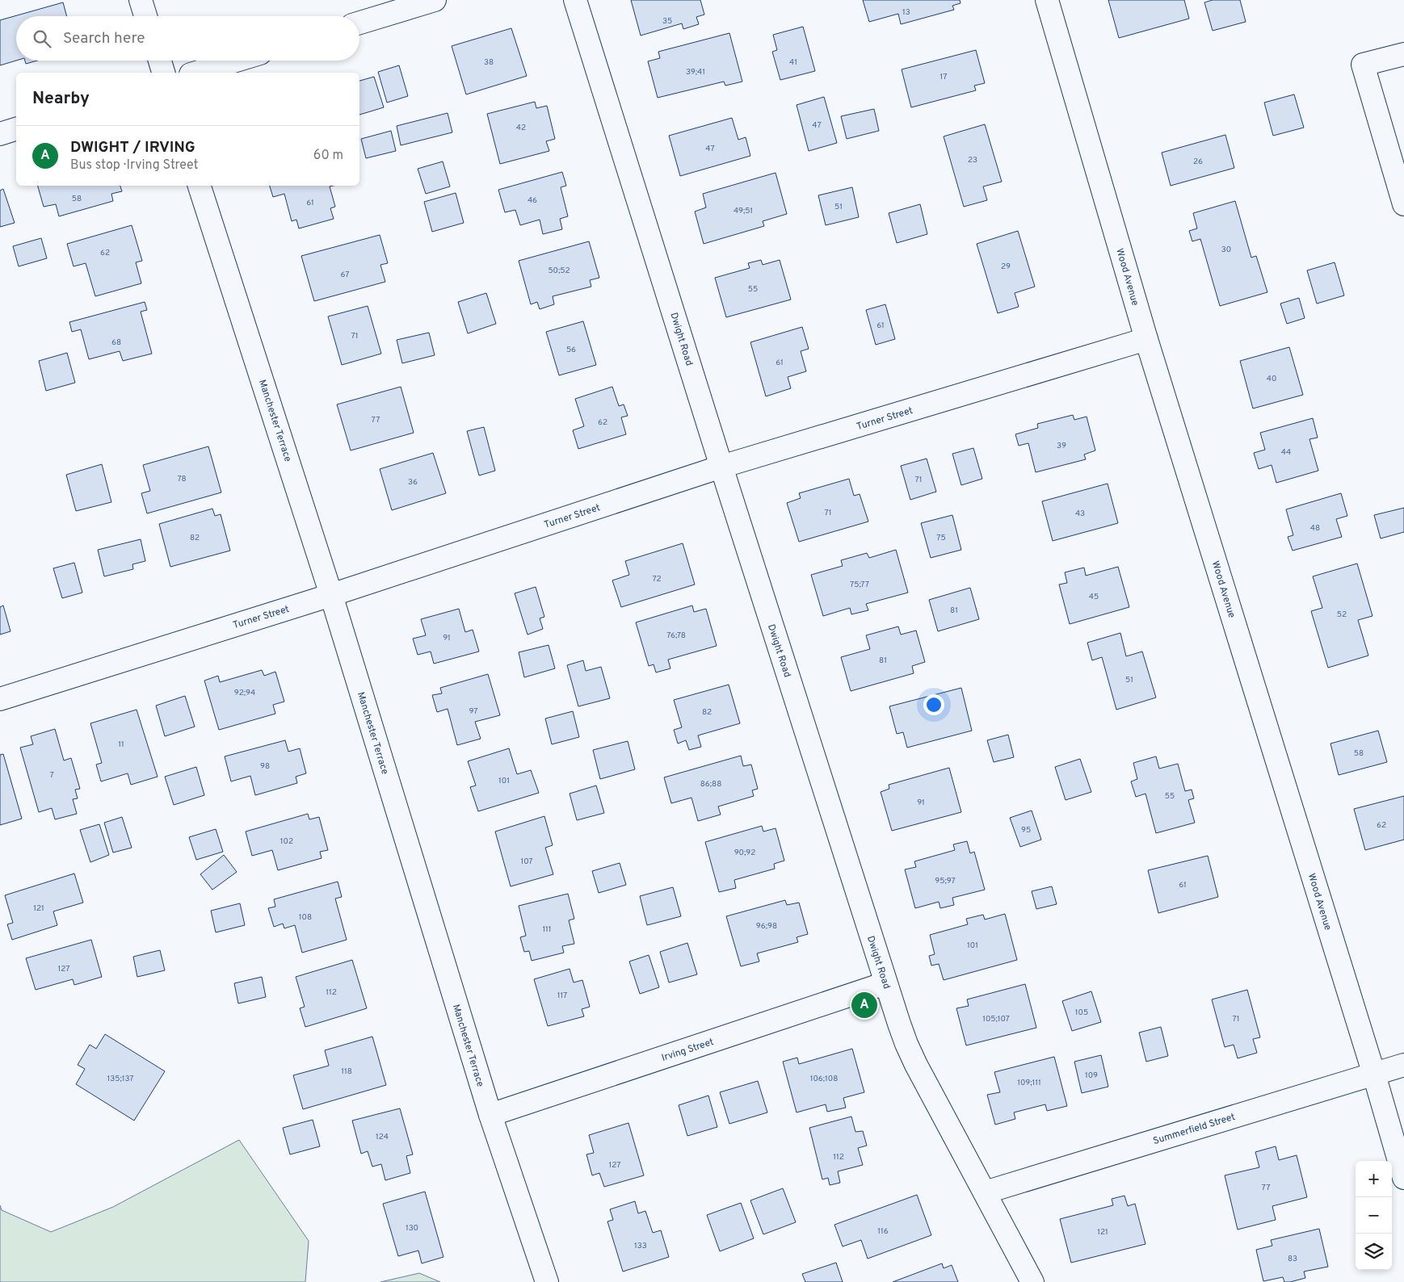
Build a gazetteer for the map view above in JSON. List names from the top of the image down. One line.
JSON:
{"streets":{"street":["Wood Avenue","Dwight Road","Turner Street","Manchester Terrace","Irving Street","Summerfield Street"]},"crossings":[["Wood Avenue","Turner Street"],["Wood Avenue","Summerfield Street"],["Dwight Road","Turner Street"],["Dwight Road","Irving Street"],["Dwight Road","Summerfield Street"],["Turner Street","Manchester Terrace"],["Manchester Terrace","Irving Street"]],"house_numbers":["13","35","38","41","39;41","17","47","42","47","23","26","58","46","61","51","49;51","30","62","29","50;52","67","55","61","71","68","56","61","40","77","62","39","44","78","71","36","71","43","48","82","75","72","75;77","45","81","52","76;78","91","81","51","92;94","97","82","11","58","98","7","101","86;88","55","91","62","95","102","90;92","107","95;97","61","121","108","96;98","111","101","127","112","117","105","105;107","71","118","109","135;137","106;108","109;111","124","112","127","77","130","116","121","133","83"],"page":{"search":"Search here","heading":"Nearby","list":[{"mark":"A","name":"DWIGHT / IRVING","note":"Bus stop · Irving Street","value":"60 m"}],"pins":"A","map_buttons":["+","−"]}}
